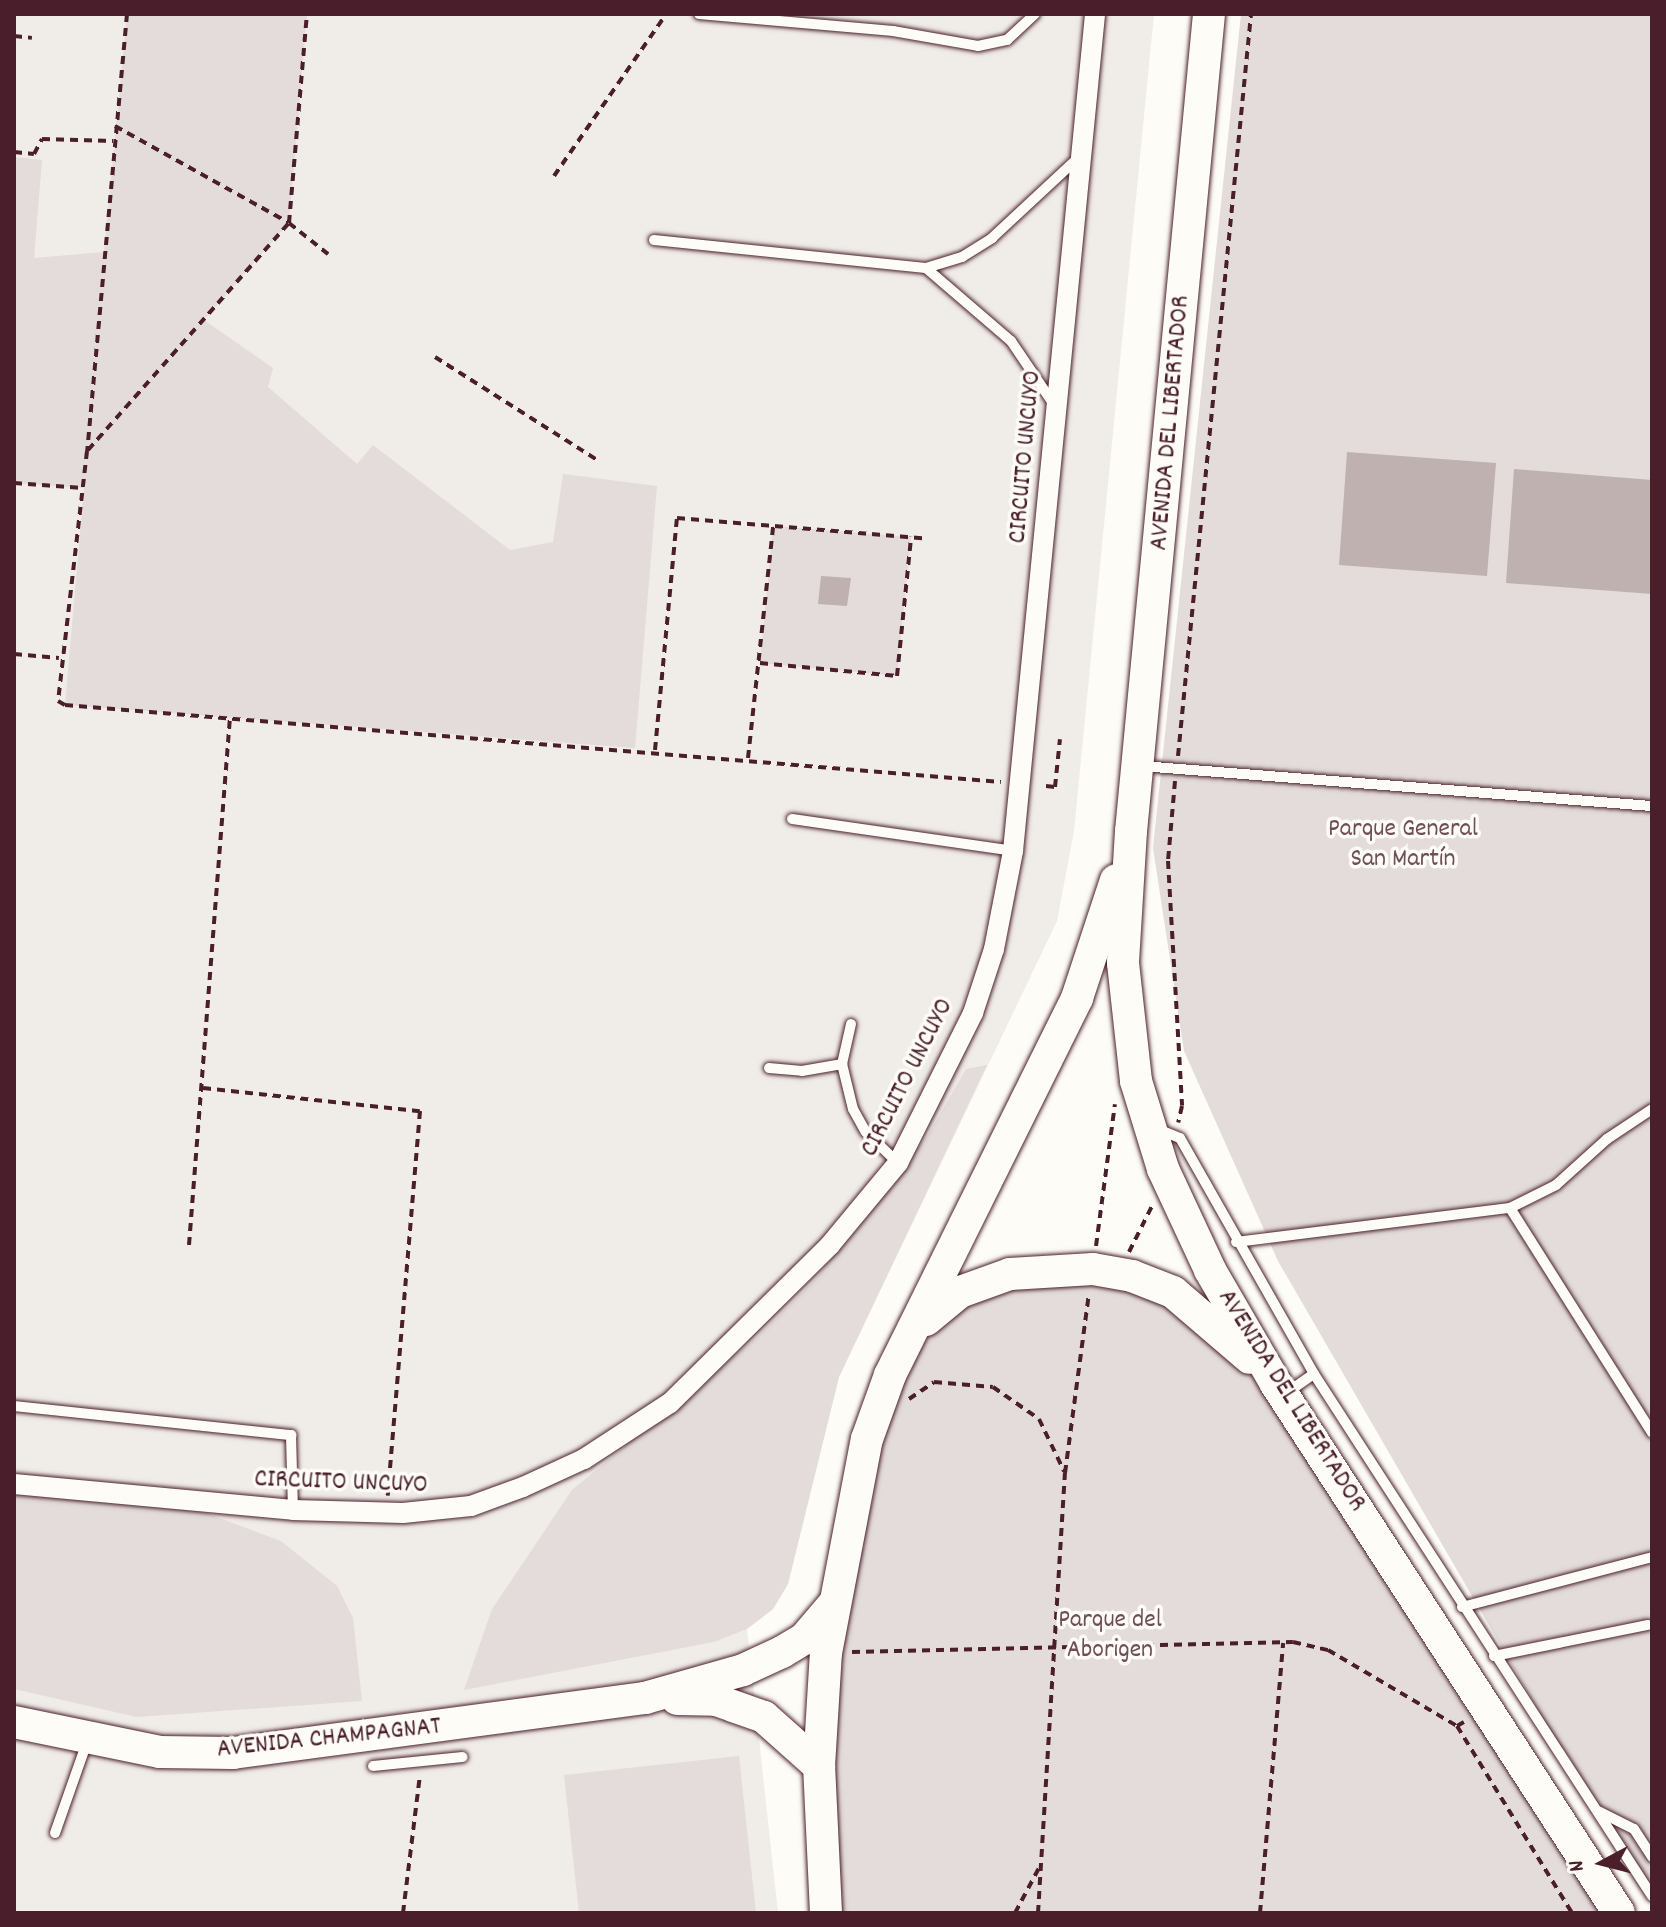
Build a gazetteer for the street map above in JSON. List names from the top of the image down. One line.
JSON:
{"streets":{"main road":["AVENIDA DEL LIBERTADOR","AVENIDA CHAMPAGNAT"],"street":["CIRCUITO UNCUYO"]},"crossings":[["AVENIDA DEL LIBERTADOR","AVENIDA CHAMPAGNAT"]],"parks":["Parque General San Martín","Parque del Aborigen"],"north":"left"}
